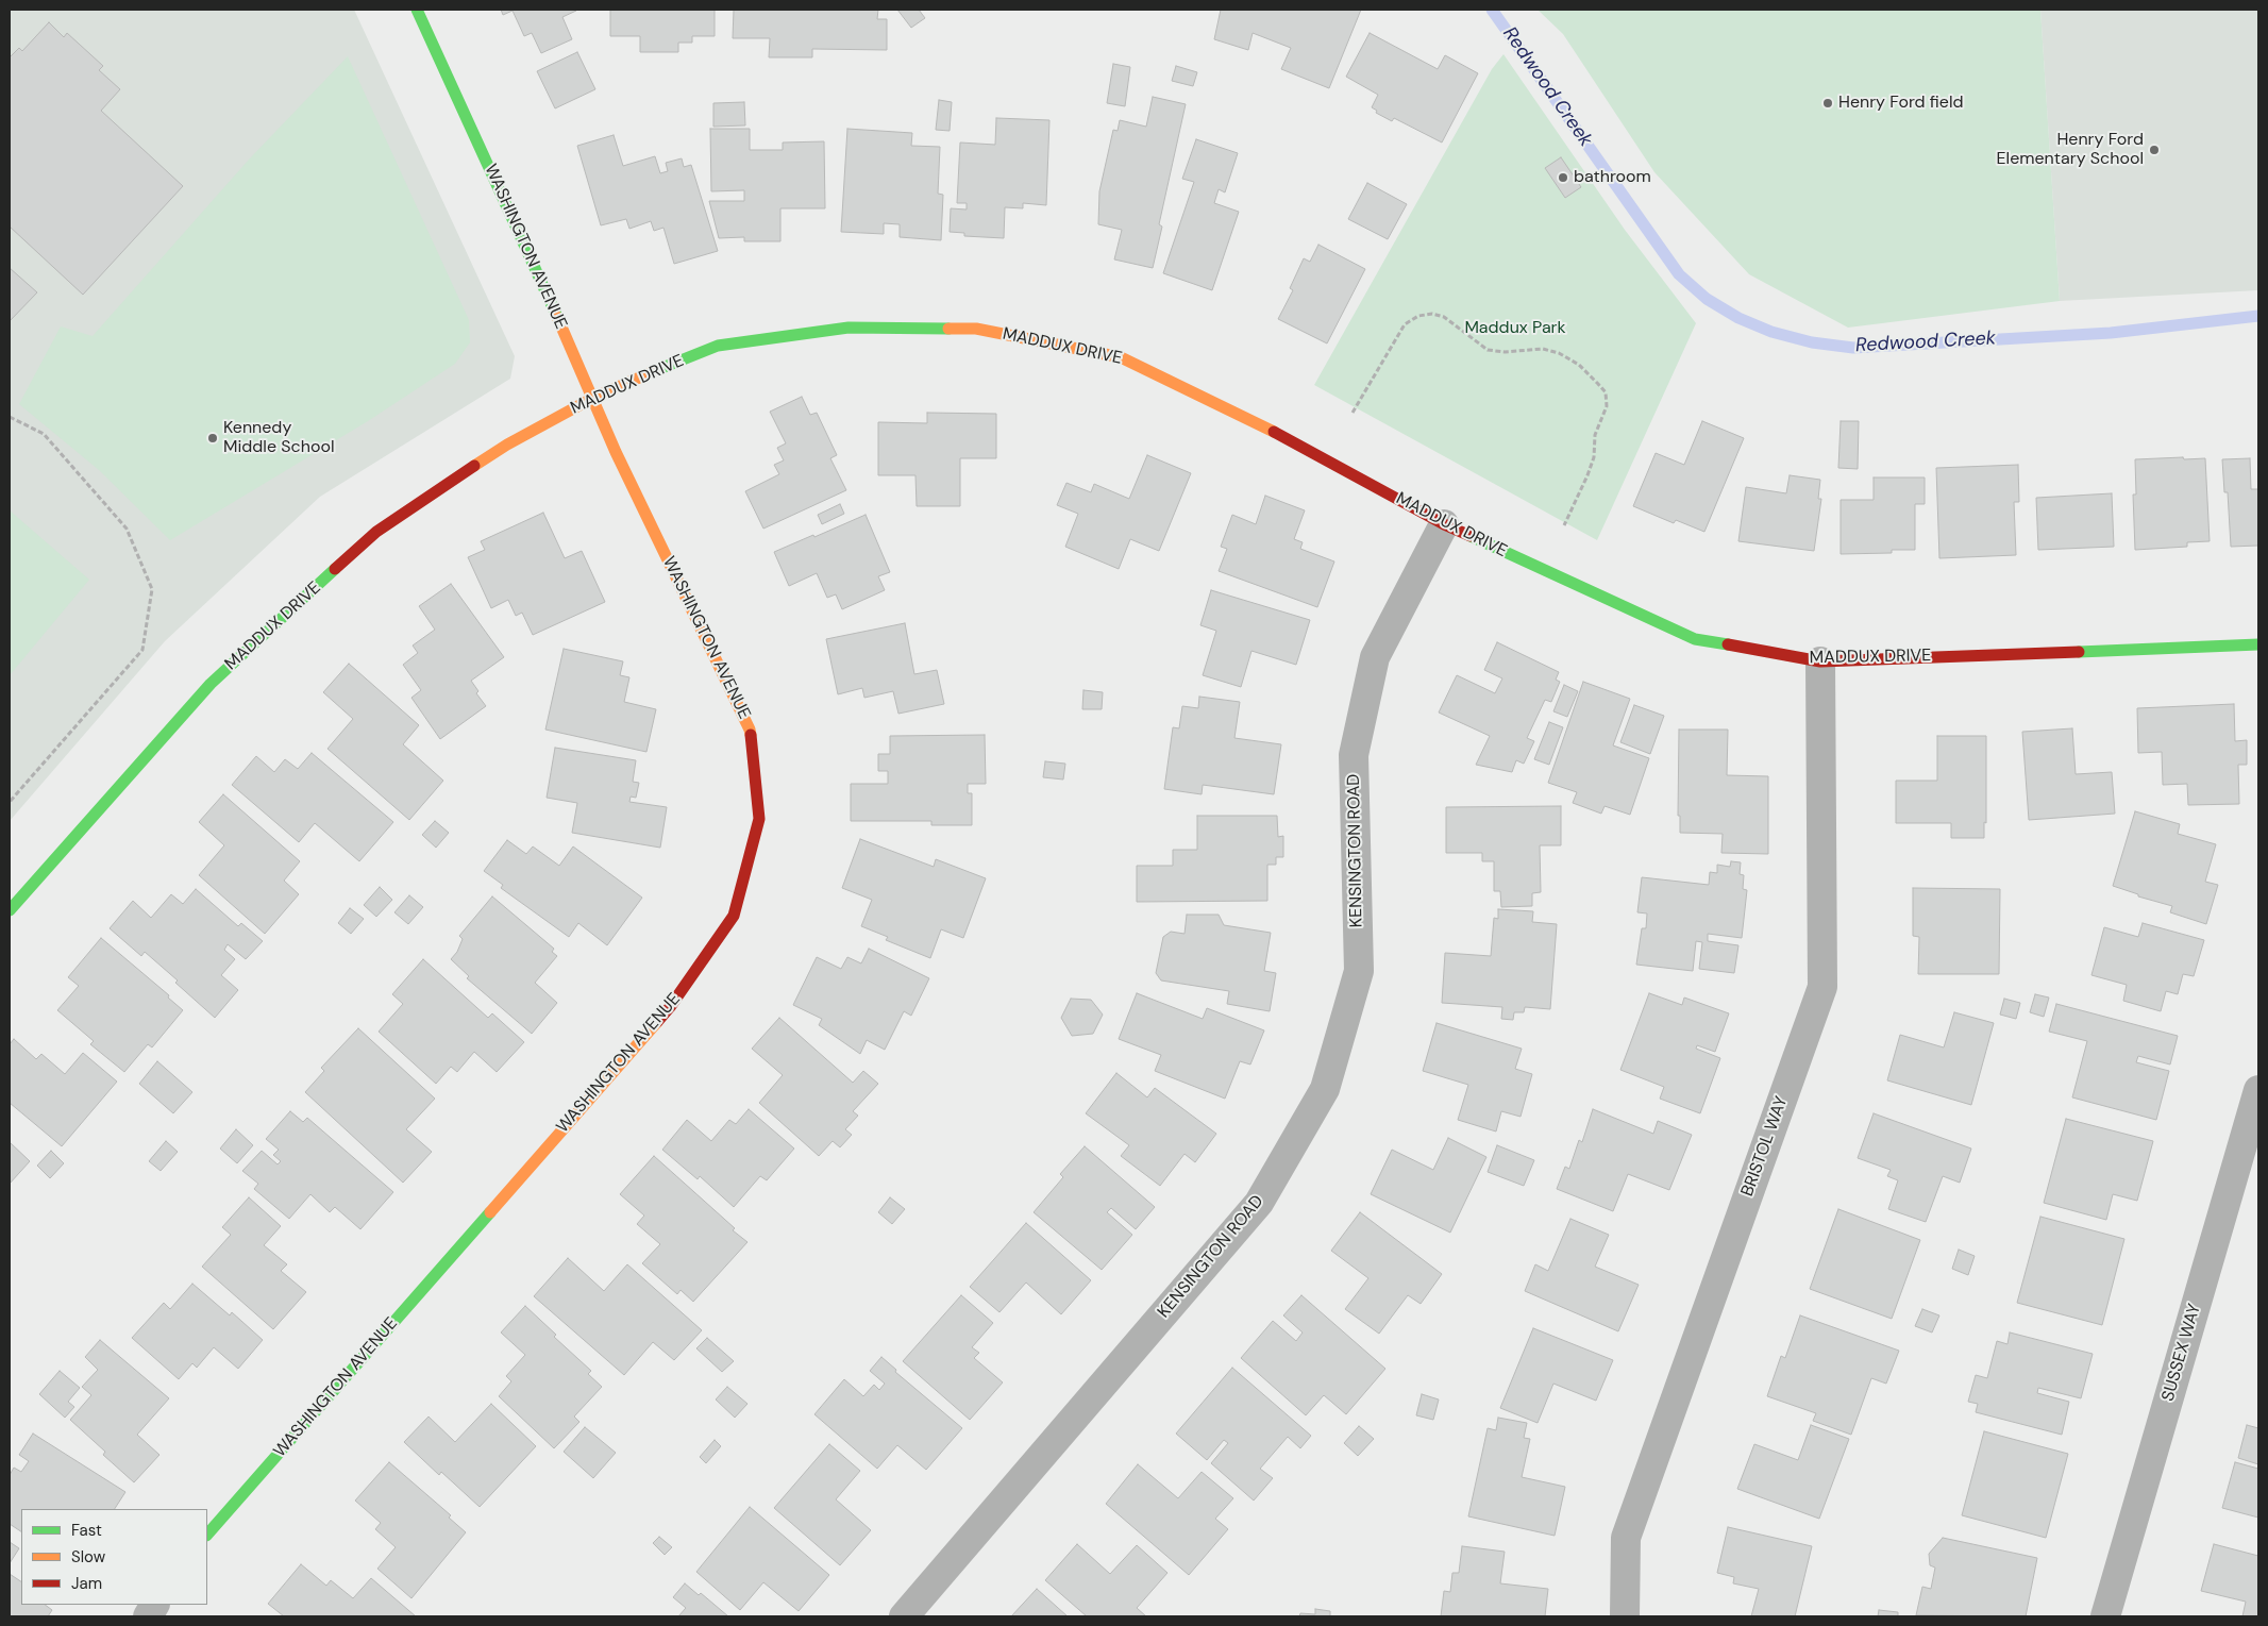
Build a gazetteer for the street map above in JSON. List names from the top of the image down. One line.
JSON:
{"streets":{"street":["WASHINGTON AVENUE","MADDUX DRIVE","KENSINGTON ROAD","BRISTOL WAY","SUSSEX WAY"]},"crossings":[["WASHINGTON AVENUE","MADDUX DRIVE"],["MADDUX DRIVE","KENSINGTON ROAD"],["MADDUX DRIVE","BRISTOL WAY"]],"water":["Redwood Creek"],"parks":["Maddux Park"],"places":["Henry Ford field","Henry Ford Elementary School","bathroom","Kennedy Middle School"],"legend":["Fast","Slow","Jam"]}
